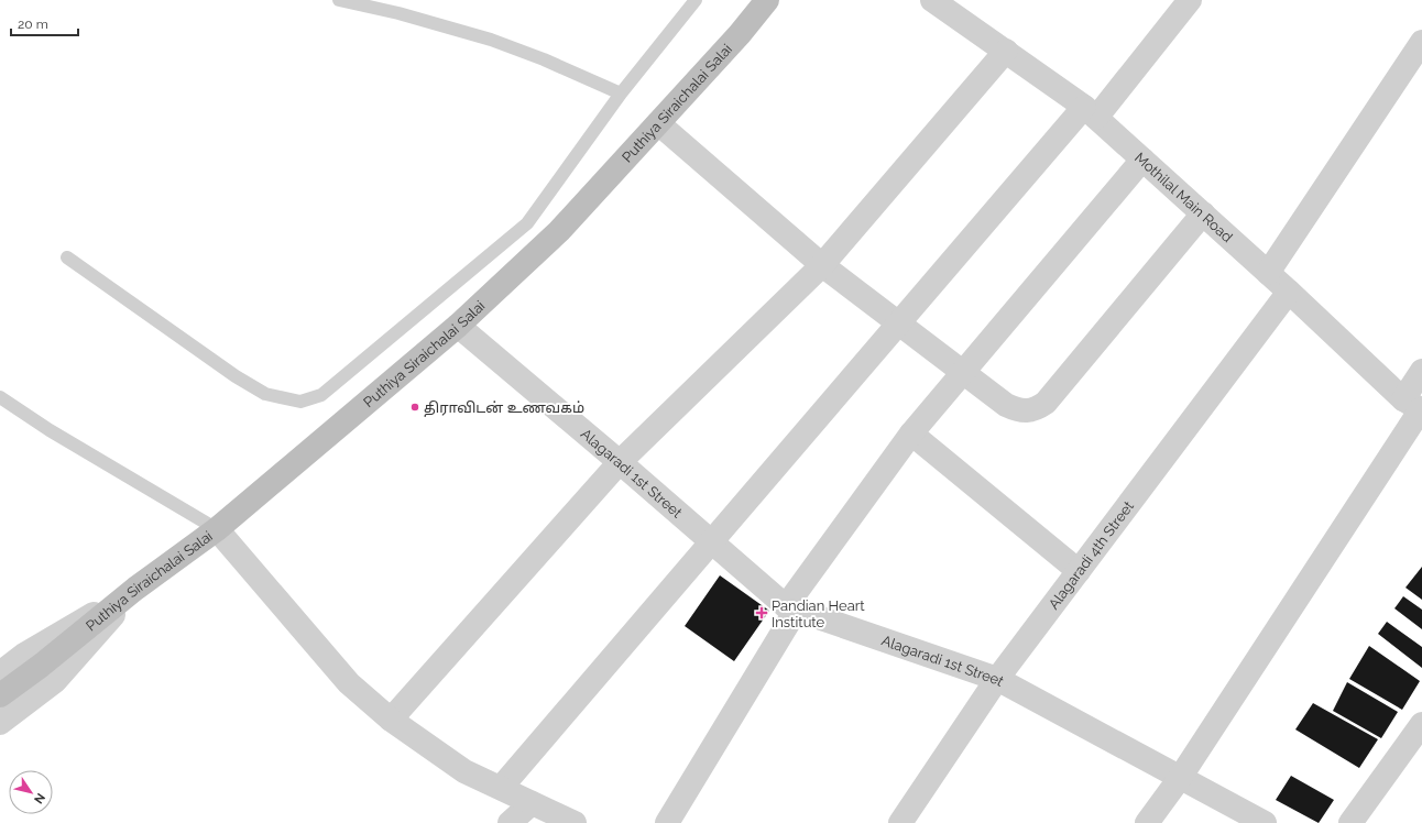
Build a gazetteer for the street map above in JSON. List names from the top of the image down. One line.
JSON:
{"streets":{"main road":["Puthiya Siraichalai Salai"],"street":["Mothilal Main Road","Alagaradi 1st Street","Alagaradi 4th Street"]},"crossings":[["Puthiya Siraichalai Salai","Alagaradi 1st Street"],["Mothilal Main Road","Alagaradi 4th Street"],["Alagaradi 1st Street","Alagaradi 4th Street"]],"places":{"other":["திராவிடன் உணவகம்"],"health":["Pandian Heart Institute"]},"scale_bar":"20 m","north":"bottom right"}
